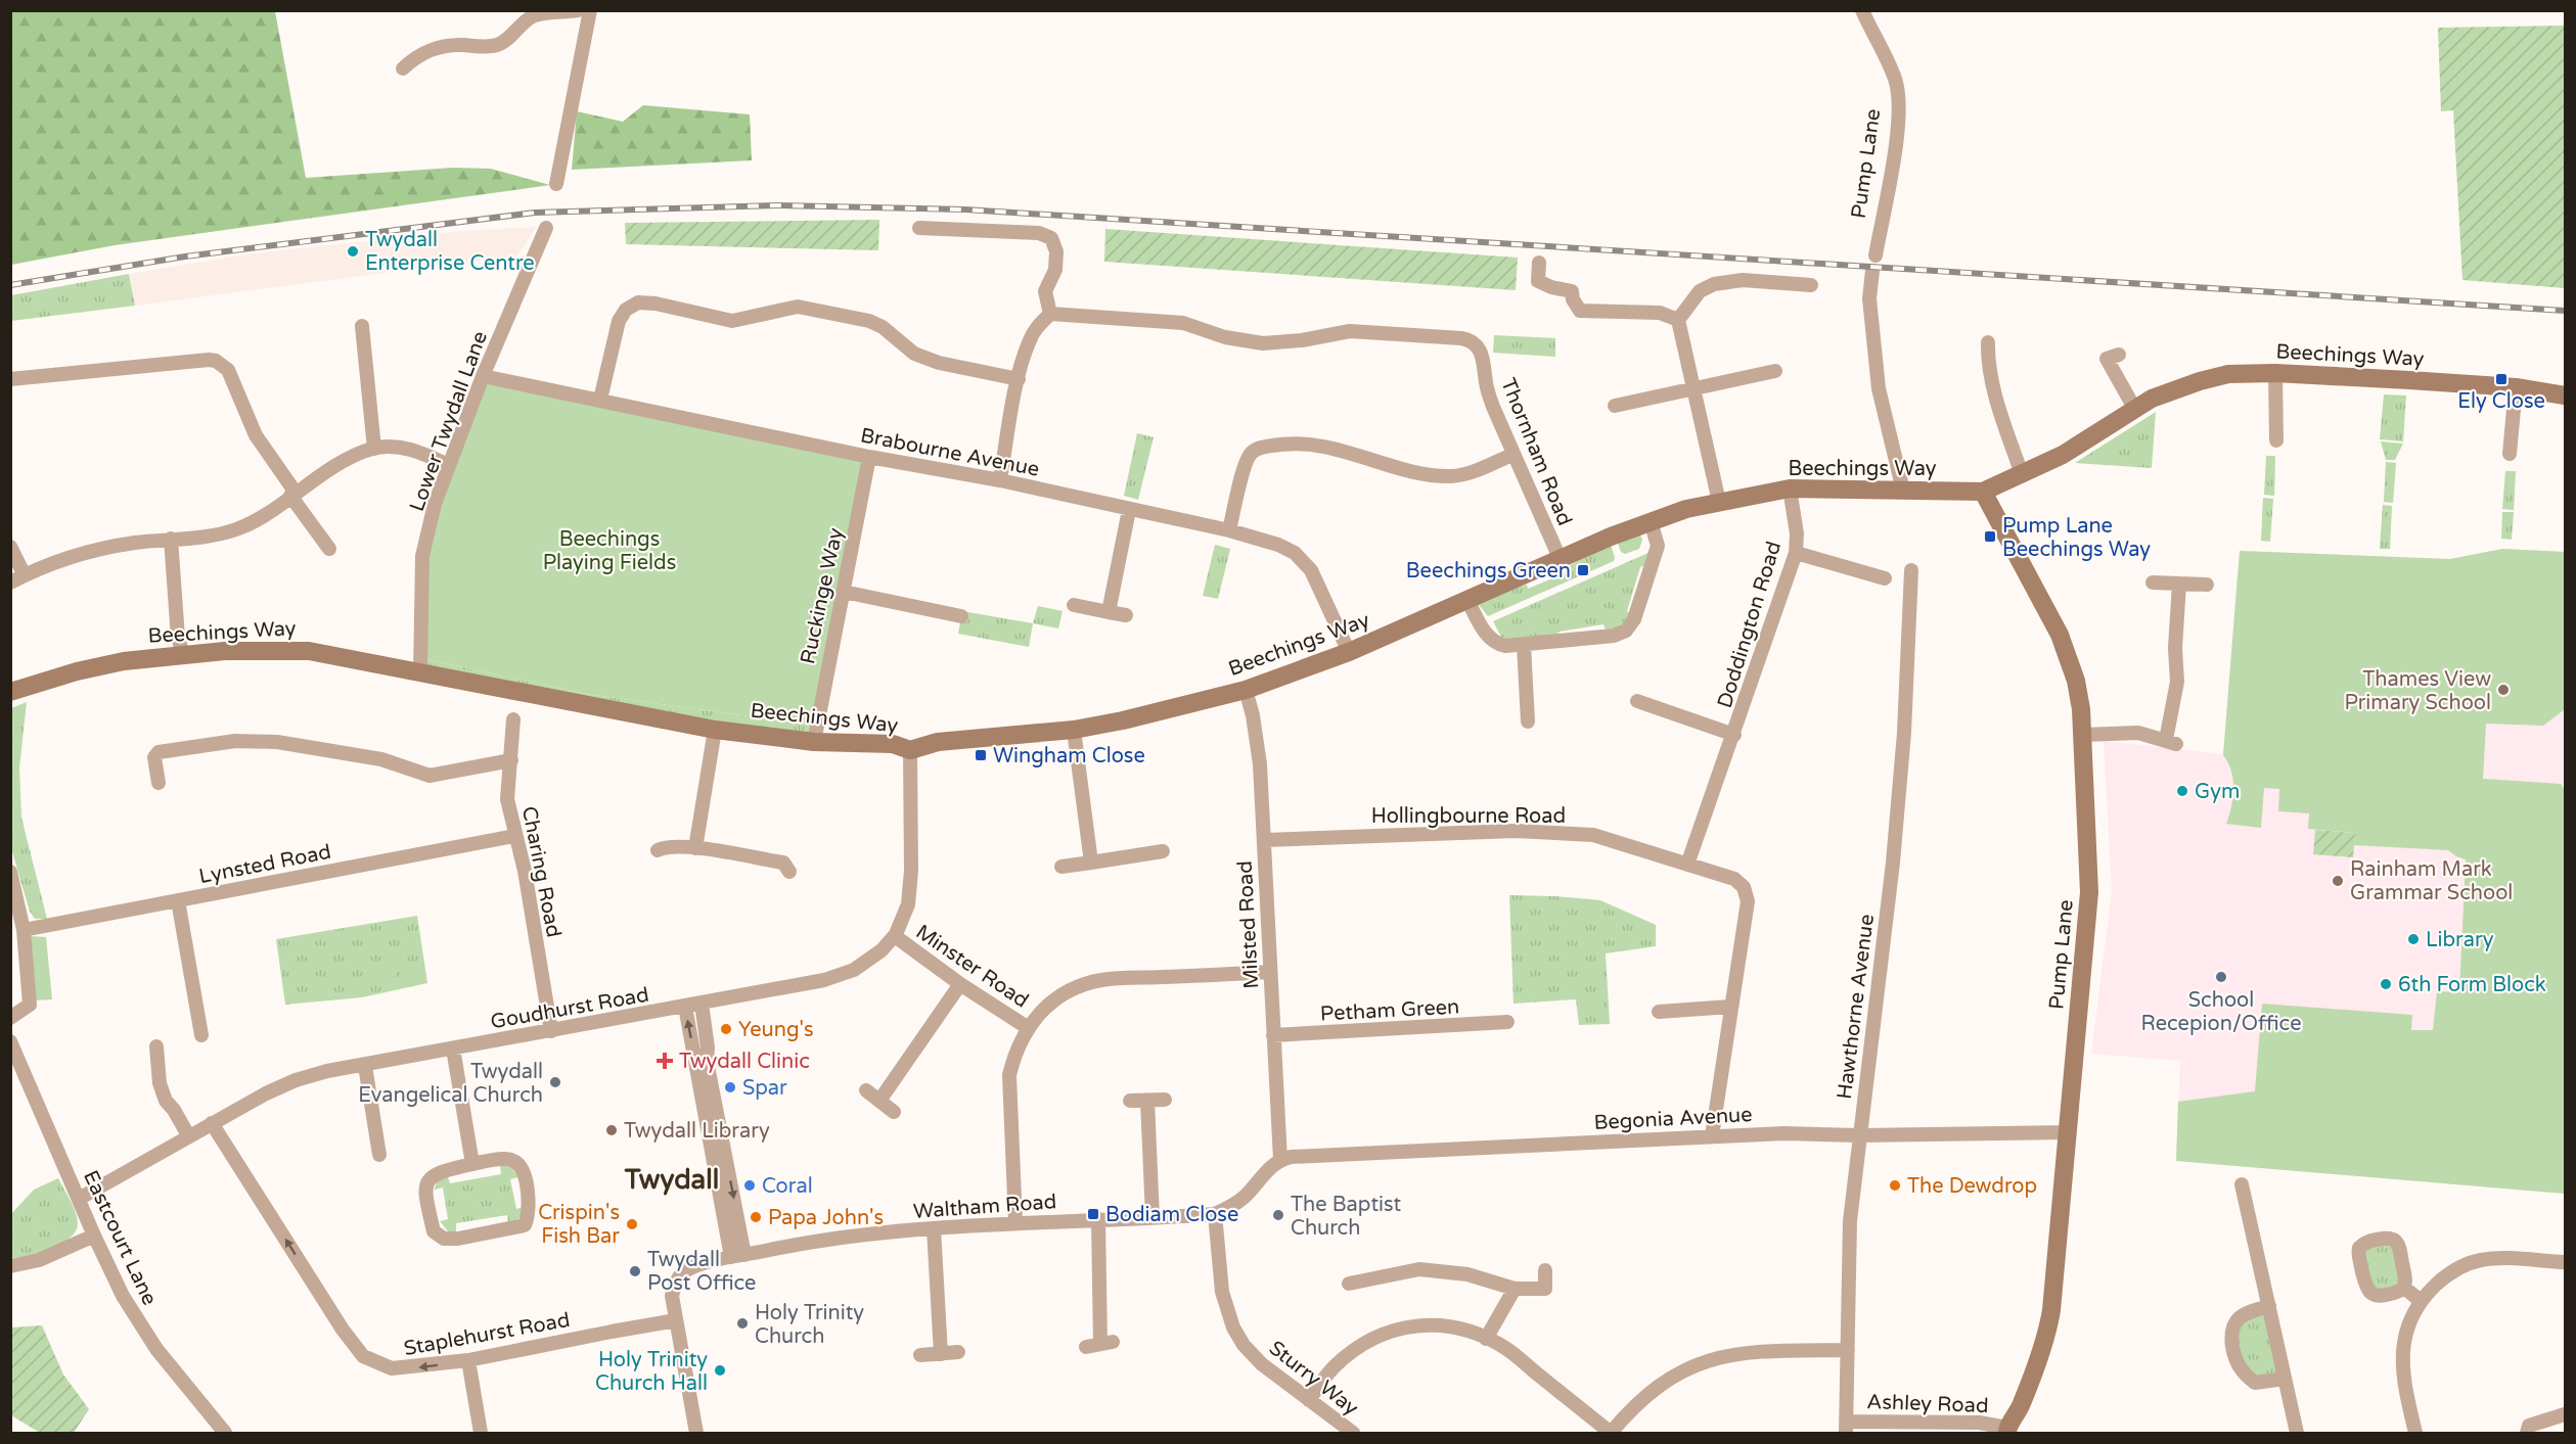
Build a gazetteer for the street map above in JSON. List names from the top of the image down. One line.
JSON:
{"streets":{"street":["Pump Lane","Beechings Way","Lower Twydall Lane","Brabourne Avenue","Thornham Road","Ruckinge Way","Doddington Road","Hollingbourne Road","Lynsted Road","Charing Road","Milsted Road","Minster Road","Hawthorne Avenue","Goudhurst Road","Petham Green","Begonia Avenue","Waltham Road","Eastcourt Lane","Staplehurst Road","Sturry Way","Ashley Road"]},"crossings":[["Pump Lane","Beechings Way"],["Pump Lane","Begonia Avenue"],["Pump Lane","Ashley Road"],["Beechings Way","Lower Twydall Lane"],["Beechings Way","Brabourne Avenue"],["Beechings Way","Thornham Road"],["Beechings Way","Ruckinge Way"],["Beechings Way","Doddington Road"],["Beechings Way","Milsted Road"],["Beechings Way","Goudhurst Road"],["Lower Twydall Lane","Brabourne Avenue"],["Brabourne Avenue","Ruckinge Way"],["Doddington Road","Hollingbourne Road"],["Hollingbourne Road","Milsted Road"],["Hollingbourne Road","Begonia Avenue"],["Lynsted Road","Charing Road"],["Charing Road","Goudhurst Road"],["Milsted Road","Petham Green"],["Milsted Road","Begonia Avenue"],["Milsted Road","Waltham Road"],["Minster Road","Goudhurst Road"],["Hawthorne Avenue","Begonia Avenue"],["Hawthorne Avenue","Ashley Road"],["Goudhurst Road","Eastcourt Lane"],["Goudhurst Road","Staplehurst Road"],["Begonia Avenue","Waltham Road"],["Waltham Road","Staplehurst Road"],["Waltham Road","Sturry Way"]],"one_way":["Staplehurst Road"],"districts":["Twydall"],"parks":["Beechings Playing Fields"],"places":{"other":["Twydall Enterprise Centre","Thames View Primary School","Gym","Rainham Mark Grammar School","Library","School Recepion/Office","6th Form Block","Yeung's","Twydall Evangelical Church","Spar","Twydall Library","Coral","The Dewdrop","The Baptist Church","Papa John's","Crispin's Fish Bar","Twydall Post Office","Holy Trinity Church","Holy Trinity Church Hall"],"transit":["Ely Close","Pump Lane Beechings Way","Beechings Green","Wingham Close","Bodiam Close"],"health":["Twydall Clinic"]}}
